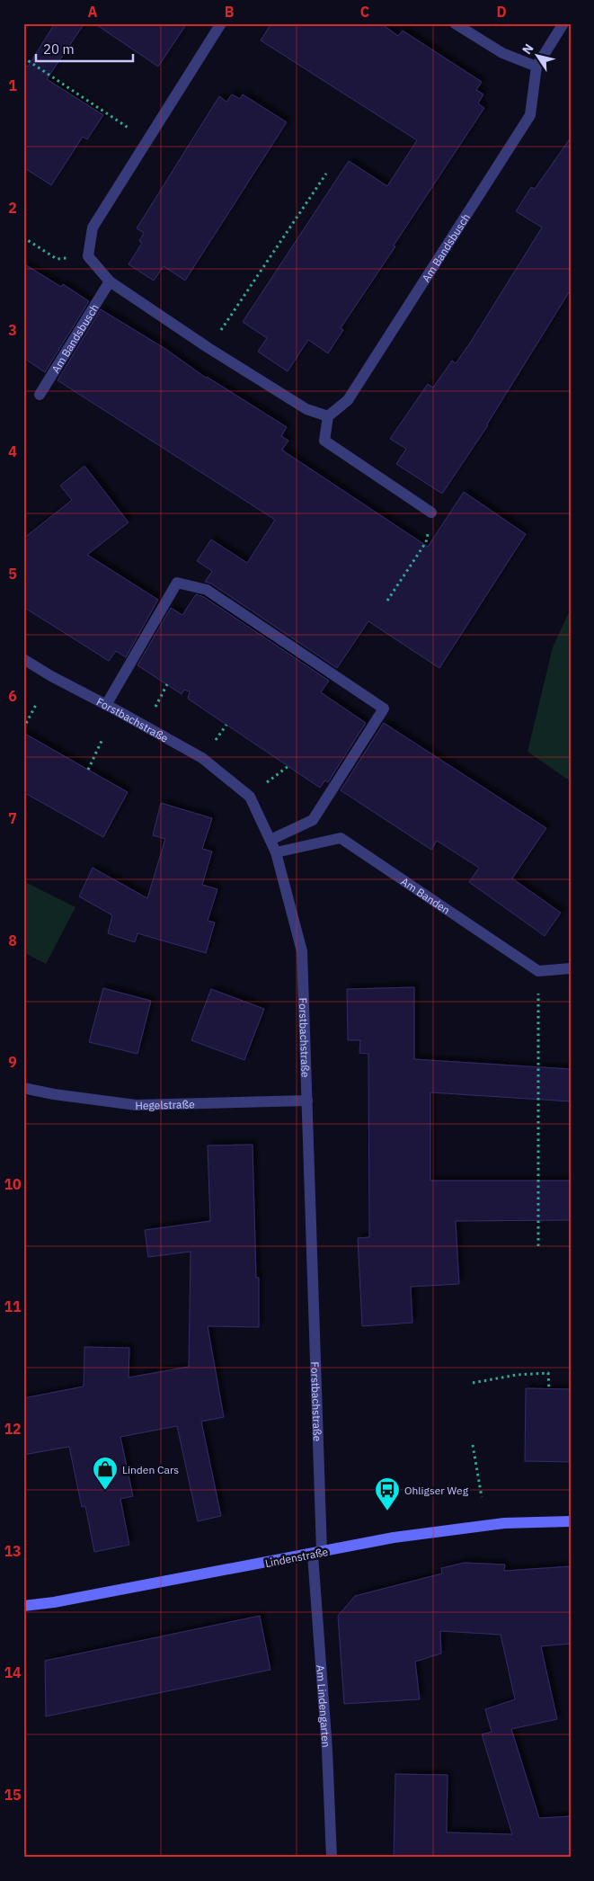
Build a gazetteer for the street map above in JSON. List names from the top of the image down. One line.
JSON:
{"streets":{"street":["Am Bandsbusch","Forstbachstraße","Am Banden","Hegelstraße","Lindenstraße","Am Lindengarten"]},"crossings":[["Forstbachstraße","Am Banden"],["Forstbachstraße","Hegelstraße"],["Forstbachstraße","Lindenstraße"],["Forstbachstraße","Am Lindengarten"],["Lindenstraße","Am Lindengarten"]],"places":{"shop":["Linden Cars"],"bus stop":["Ohligser Weg"]},"scale_bar":"20 m","north":"top left","grid":{"columns":["A","B","C","D"],"rows":["1","2","3","4","5","6","7","8","9","10","11","12","13","14","15"]}}
